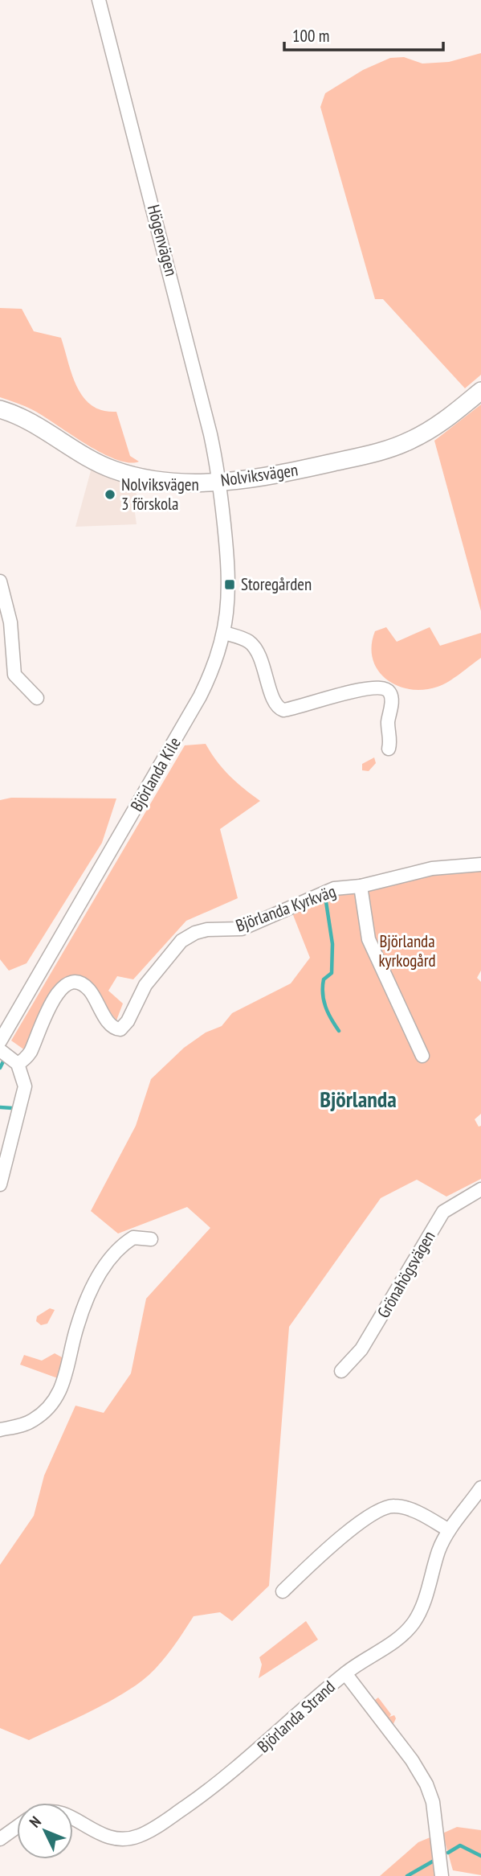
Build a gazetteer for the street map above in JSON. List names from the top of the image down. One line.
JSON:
{"streets":{"street":["Högenvägen","Nolviksvägen","Björlanda Kile","Björlanda Kyrkväg","Grönahögsvägen","Björlanda Strand"]},"crossings":[["Högenvägen","Nolviksvägen"],["Högenvägen","Björlanda Kile"],["Nolviksvägen","Björlanda Kile"]],"districts":["Björlanda"],"parks":["Björlanda kyrkogård"],"places":{"other":["Nolviksvägen 3 förskola"],"transit":["Storegården"]},"scale_bar":"100 m","north":"top left"}
